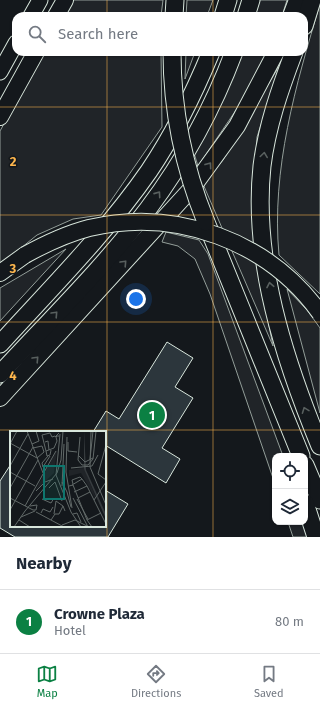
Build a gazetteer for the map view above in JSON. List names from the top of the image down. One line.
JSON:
{"page":{"search":"Search here","pins":"1","heading":"Nearby","list":[{"mark":"1","name":"Crowne Plaza","note":"Hotel","value":"80 m"}],"nav":["Map","Directions","Saved"]},"grid":{"rows":["2","3","4"]}}
